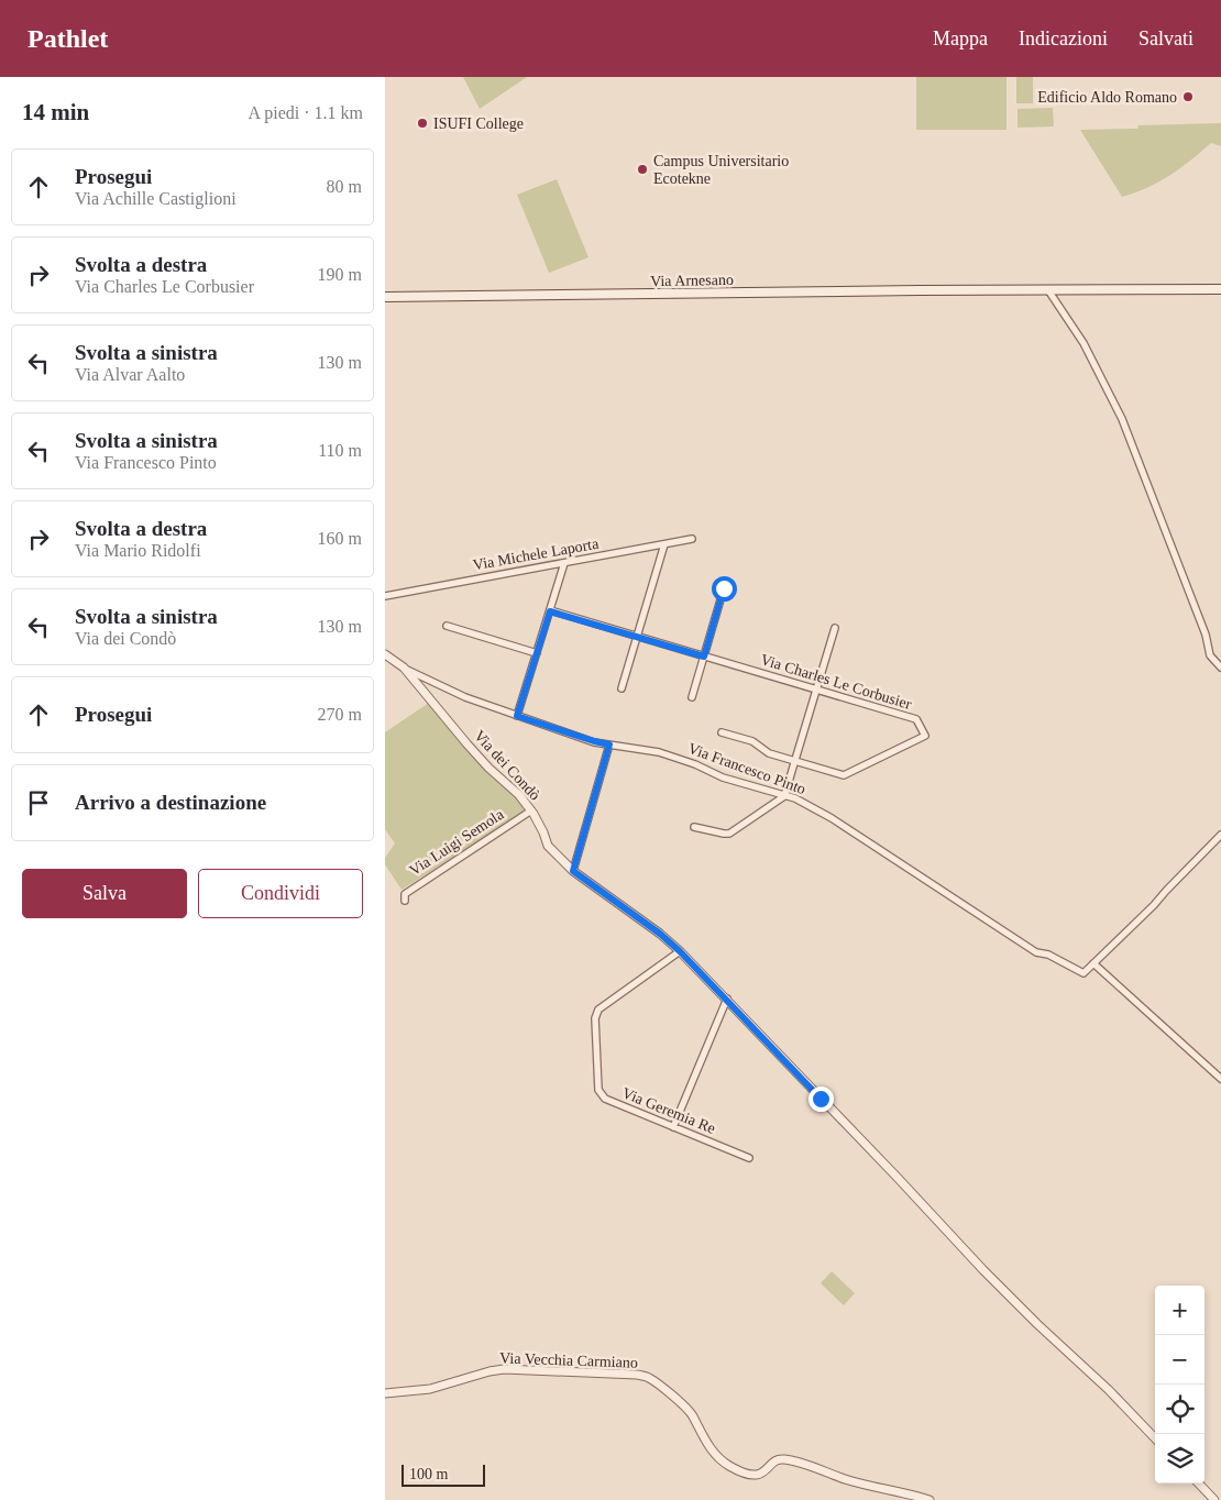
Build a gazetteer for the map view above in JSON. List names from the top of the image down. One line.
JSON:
{"streets":{"main road":["Via Arnesano"],"street":["Via Michele Laporta","Via Charles Le Corbusier","Via dei Condò","Via Francesco Pinto","Via Luigi Semola","Via Geremia Re","Via Vecchia Carmiano"]},"crossings":[["Via dei Condò","Via Francesco Pinto"],["Via dei Condò","Via Luigi Semola"],["Via dei Condò","Via Geremia Re"]],"places":["Edificio Aldo Romano","ISUFI College","Campus Universitario Ecotekne"],"scale_bar":"100 m","page":{"header":"Pathlet","nav":["Mappa","Indicazioni","Salvati"],"heading":["14 min","A piedi · 1.1 km"],"list":[["Prosegui","Via Achille Castiglioni","80 m"],["Svolta a destra","Via Charles Le Corbusier","190 m"],["Svolta a sinistra","Via Alvar Aalto","130 m"],["Svolta a sinistra","Via Francesco Pinto","110 m"],["Svolta a destra","Via Mario Ridolfi","160 m"],["Svolta a sinistra","Via dei Condò","130 m"],["Prosegui","270 m"],"Arrivo a destinazione"],"buttons":["Salva","Condividi"],"map_buttons":["+","−"],"scale":"100 m"}}
